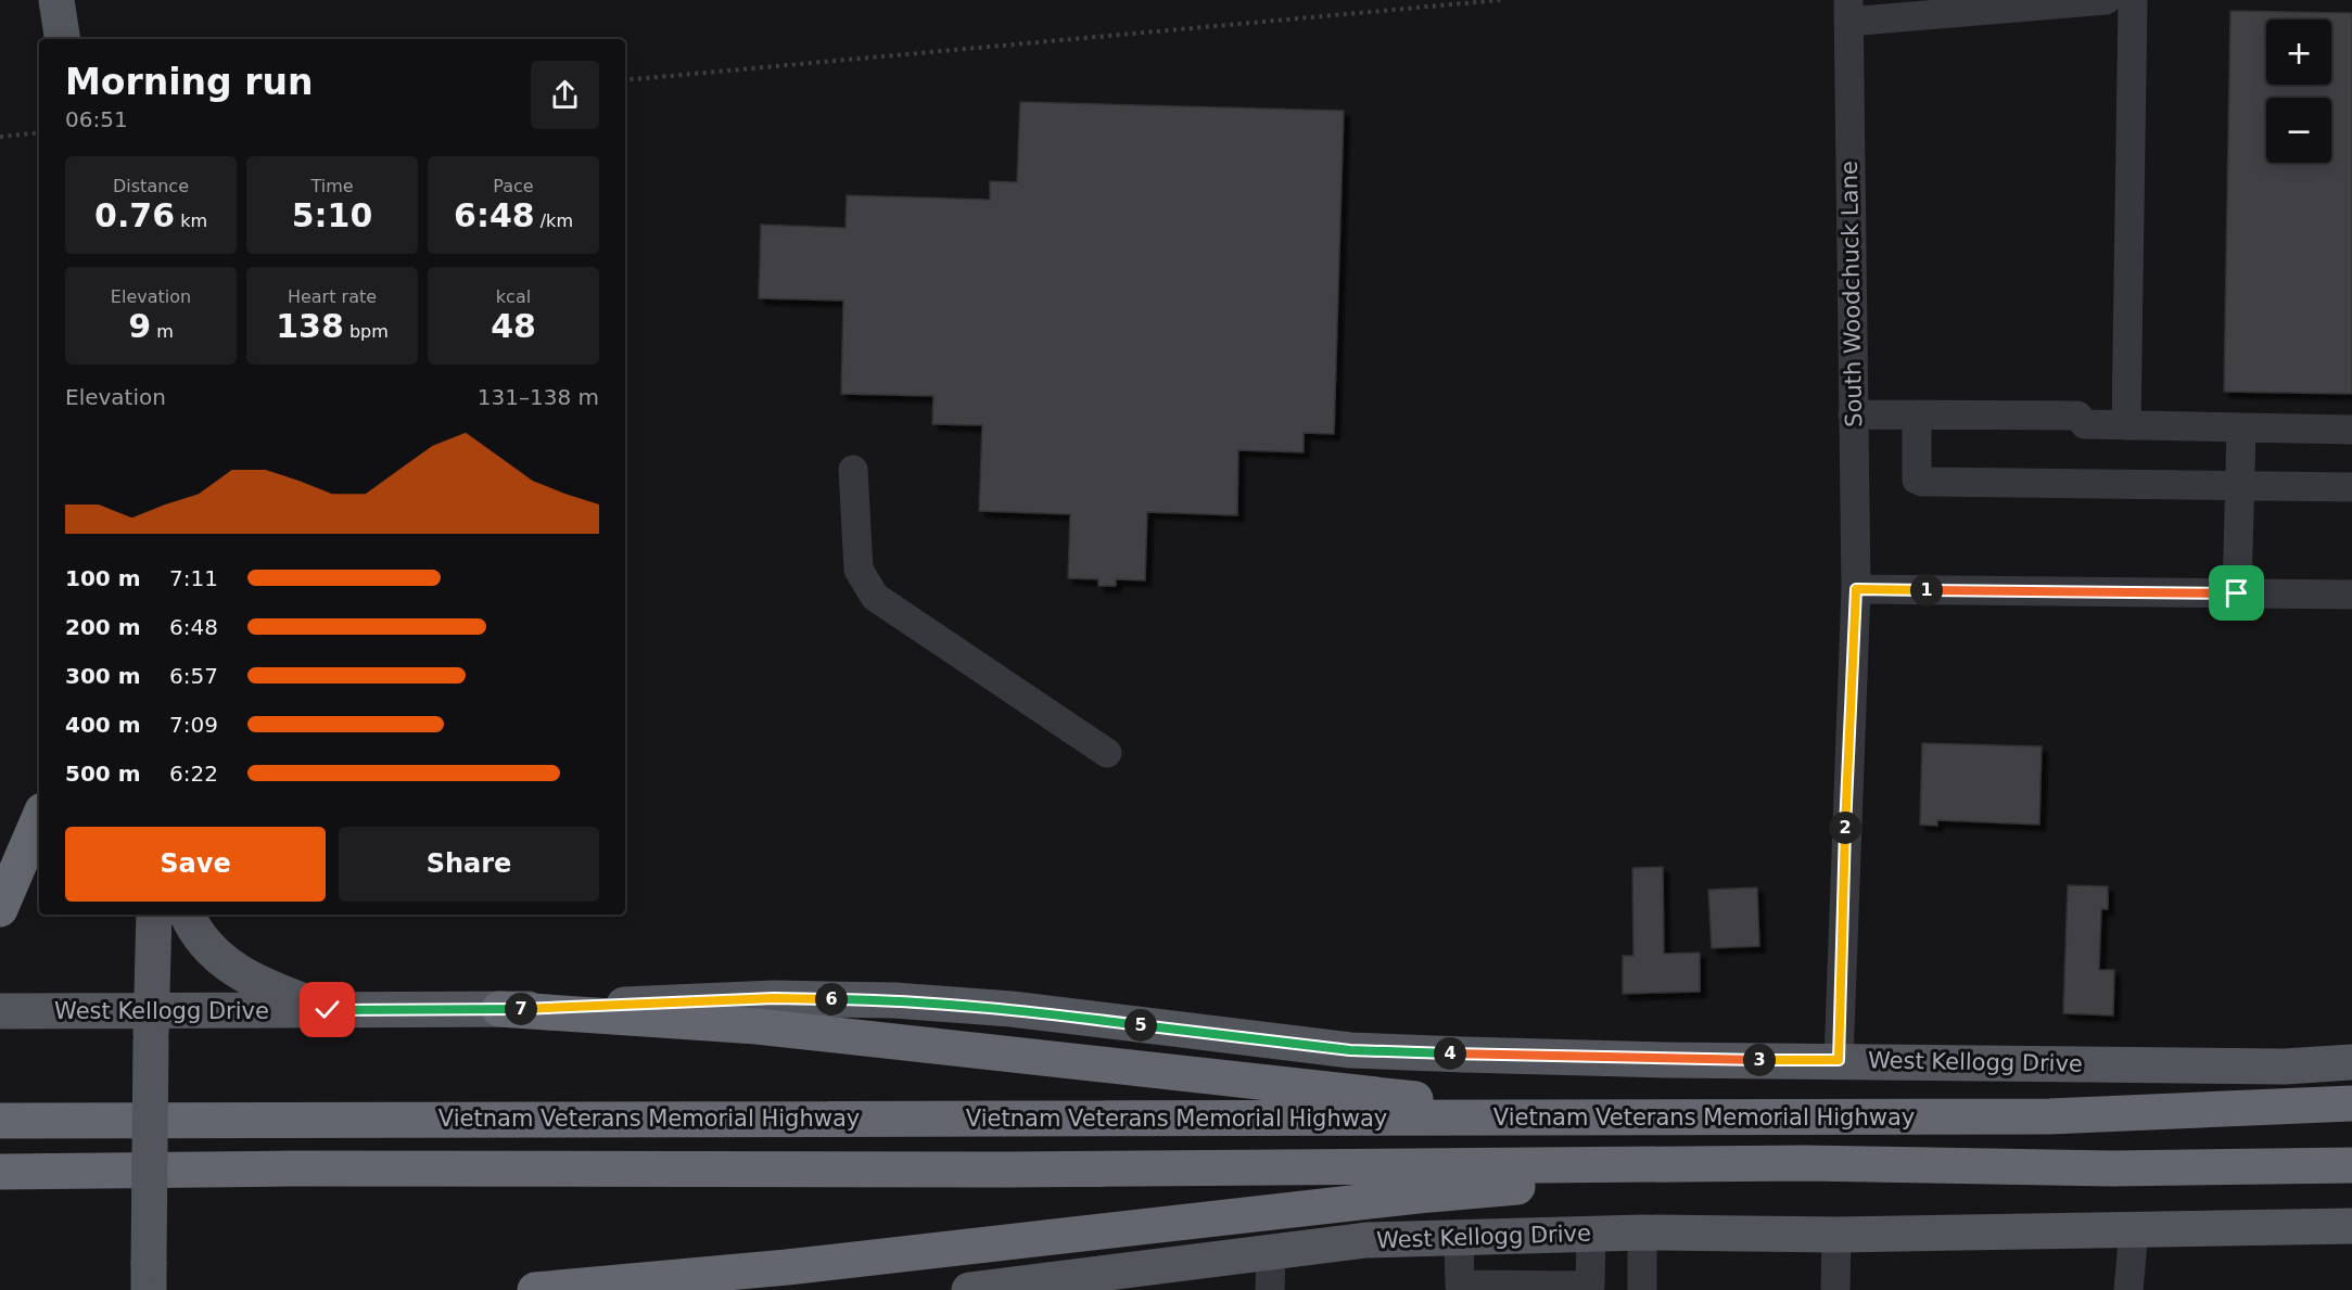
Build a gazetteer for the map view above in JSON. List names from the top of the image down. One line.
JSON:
{"streets":{"highway":["Vietnam Veterans Memorial Highway"],"main road":["West Kellogg Drive"],"street":["South Woodchuck Lane"]},"crossings":[["South Woodchuck Lane","West Kellogg Drive"]],"page":{"map_buttons":["+","−"],"heading":["Morning run","06:51"],"stats":[["Distance","0.76 km"],["Time","5:10"],["Pace","6:48 /km"],["Elevation","9 m"],["Heart rate","138 bpm"],["kcal","48"]],"chart":["Elevation","131–138 m"],"list":[{"name":"100 m","note":"7:11"},{"name":"200 m","note":"6:48"},{"name":"300 m","note":"6:57"},{"name":"400 m","note":"7:09"},{"name":"500 m","note":"6:22"}],"pins":["1","2","6","7","5","4","3"],"buttons":["Save","Share"]}}
